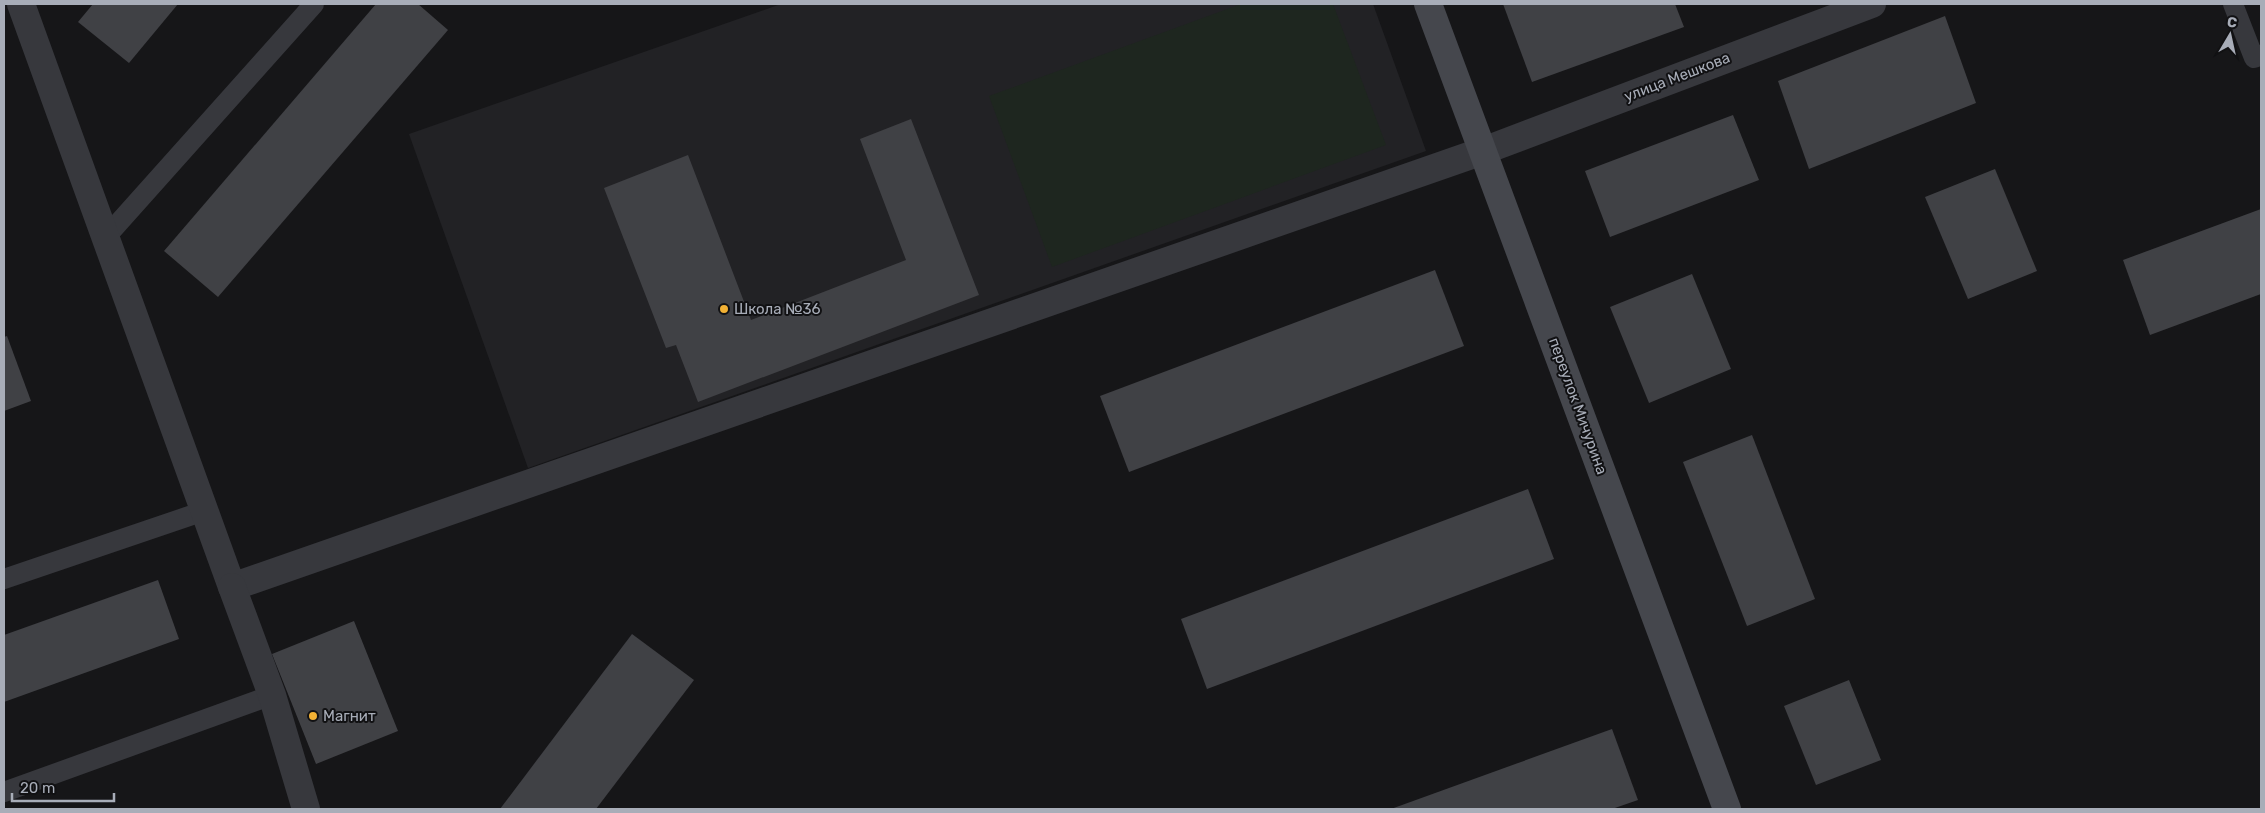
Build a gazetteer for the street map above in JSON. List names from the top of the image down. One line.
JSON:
{"streets":{"main road":["переулок Мичурина"],"street":["улица Мешкова"]},"crossings":[["улица Мешкова","переулок Мичурина"]],"places":["Школа №36","Магнит"],"scale_bar":"20 m","north":"top"}
